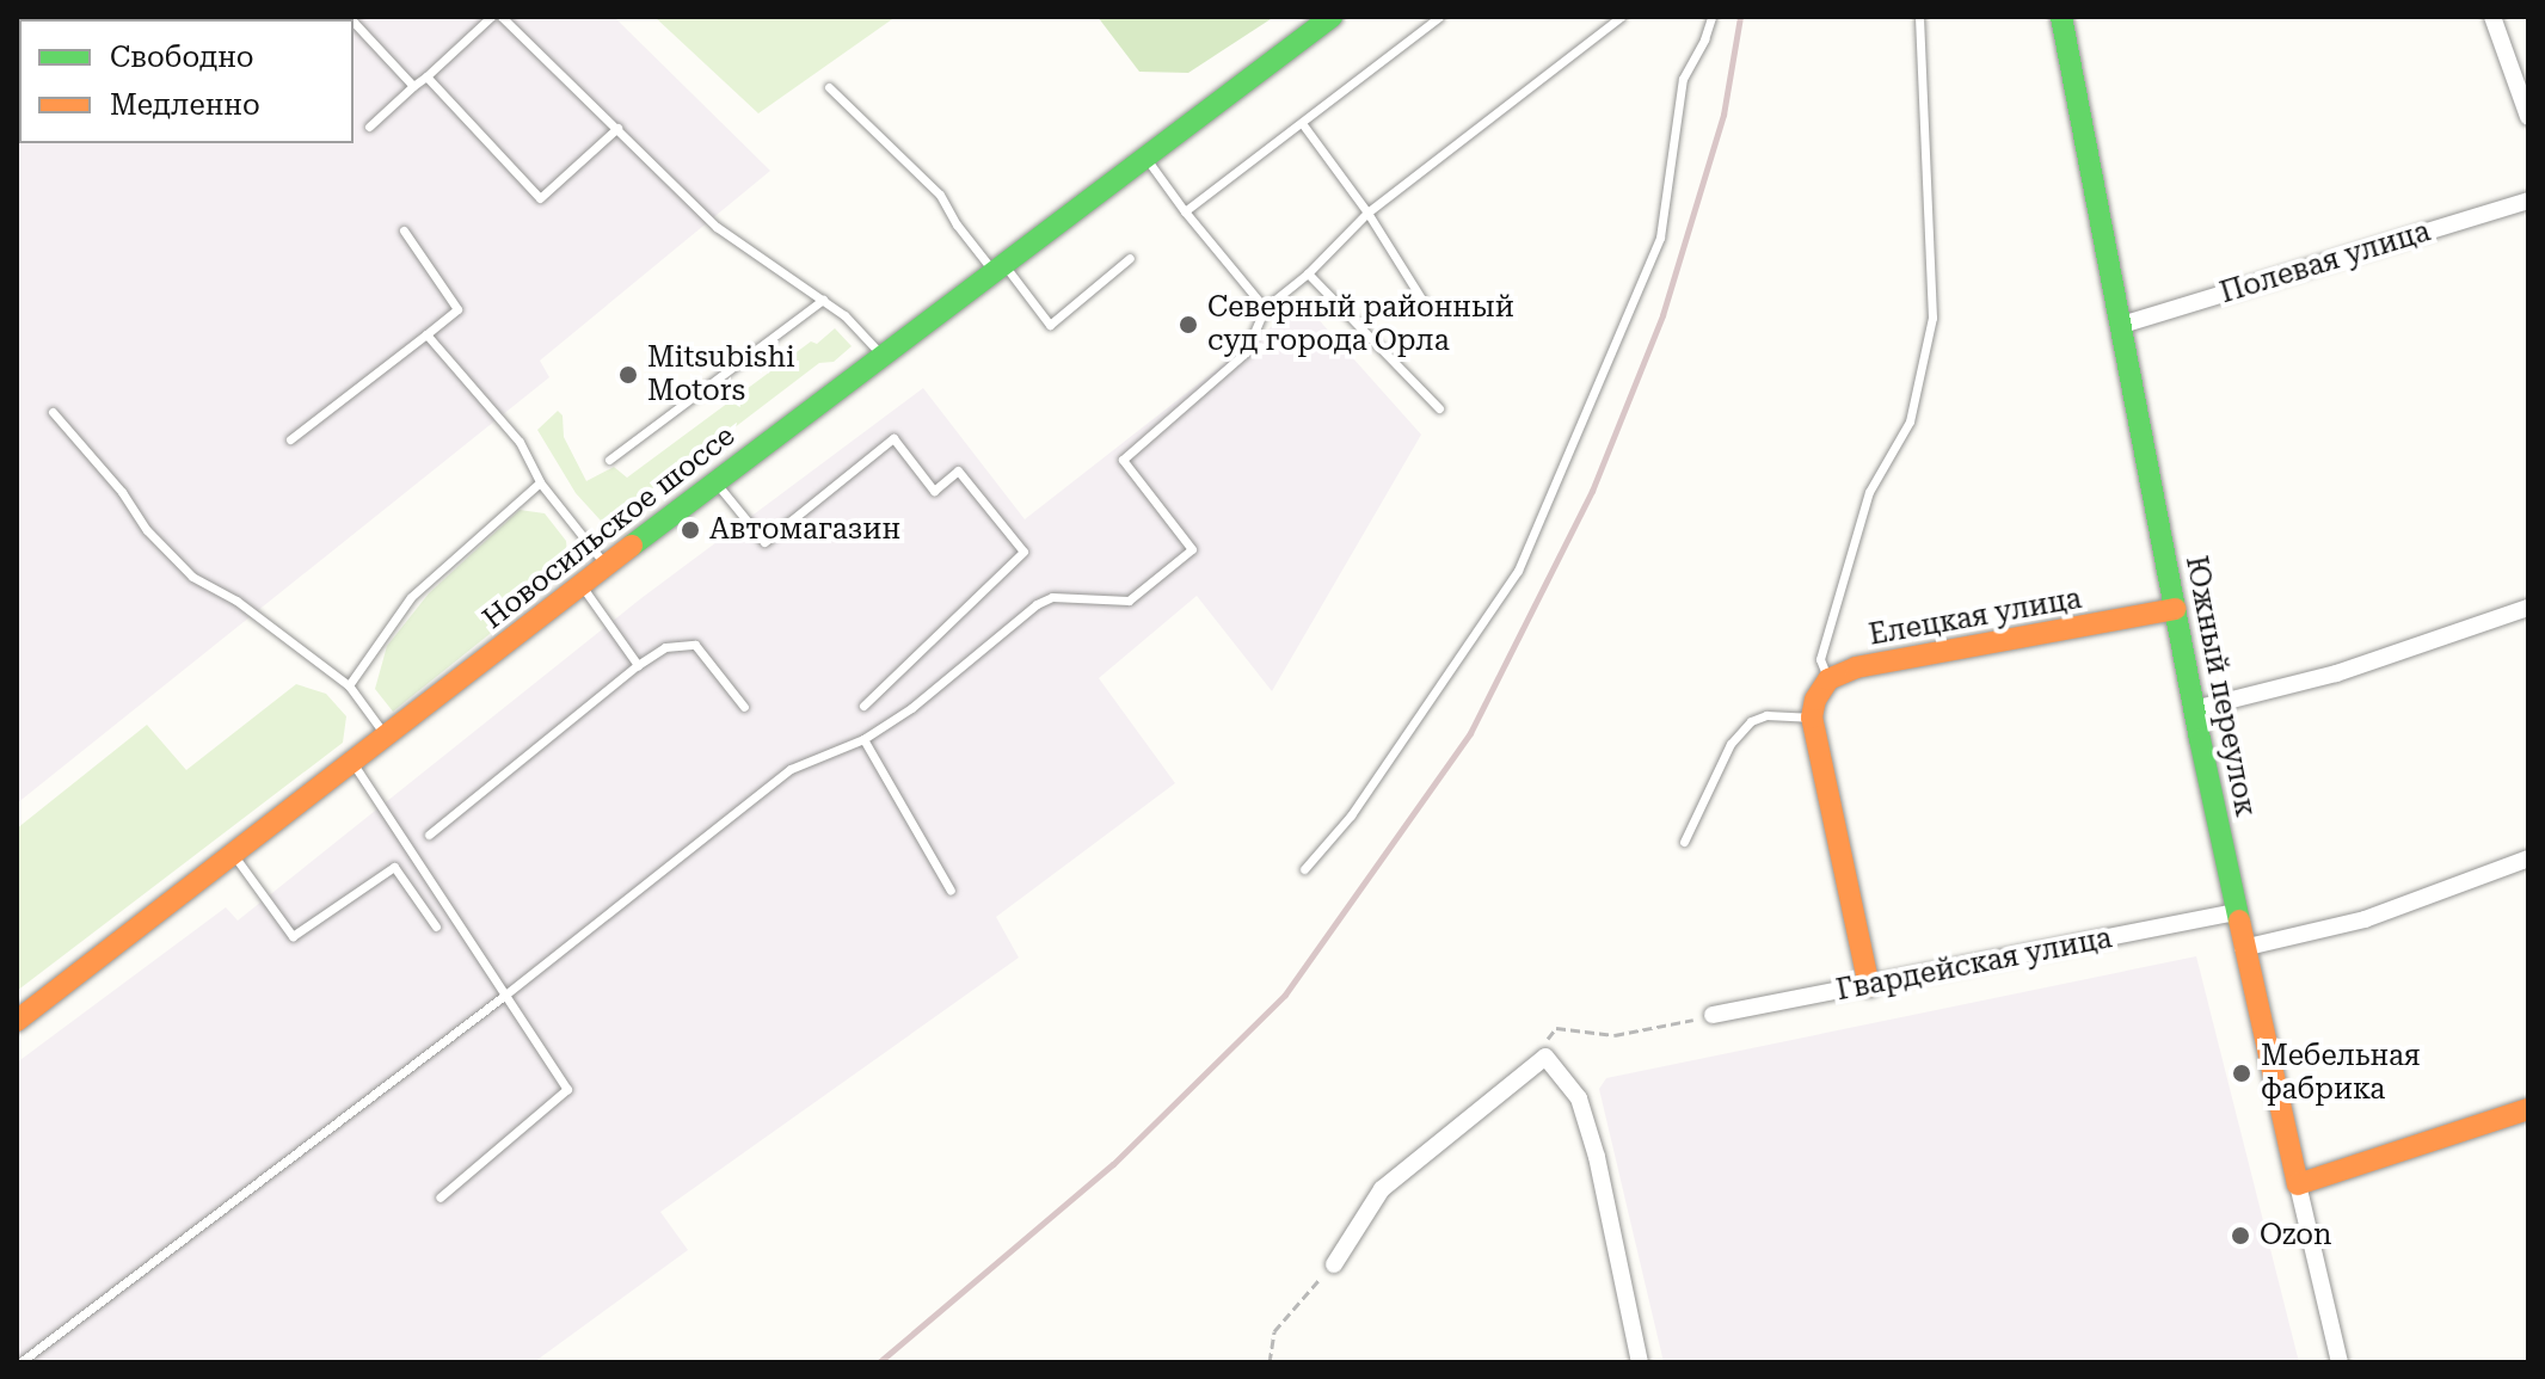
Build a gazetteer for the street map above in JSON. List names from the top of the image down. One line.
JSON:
{"streets":{"street":["Полевая улица","Новосильское шоссе","Елецкая улица","Южный переулок","Гвардейская улица"]},"crossings":[["Полевая улица","Южный переулок"],["Елецкая улица","Южный переулок"],["Южный переулок","Гвардейская улица"]],"places":["Северный районный суд города Орла","Mitsubishi Motors","Автомагазин","Мебельная фабрика","Ozon"],"legend":["Свободно","Медленно"]}
